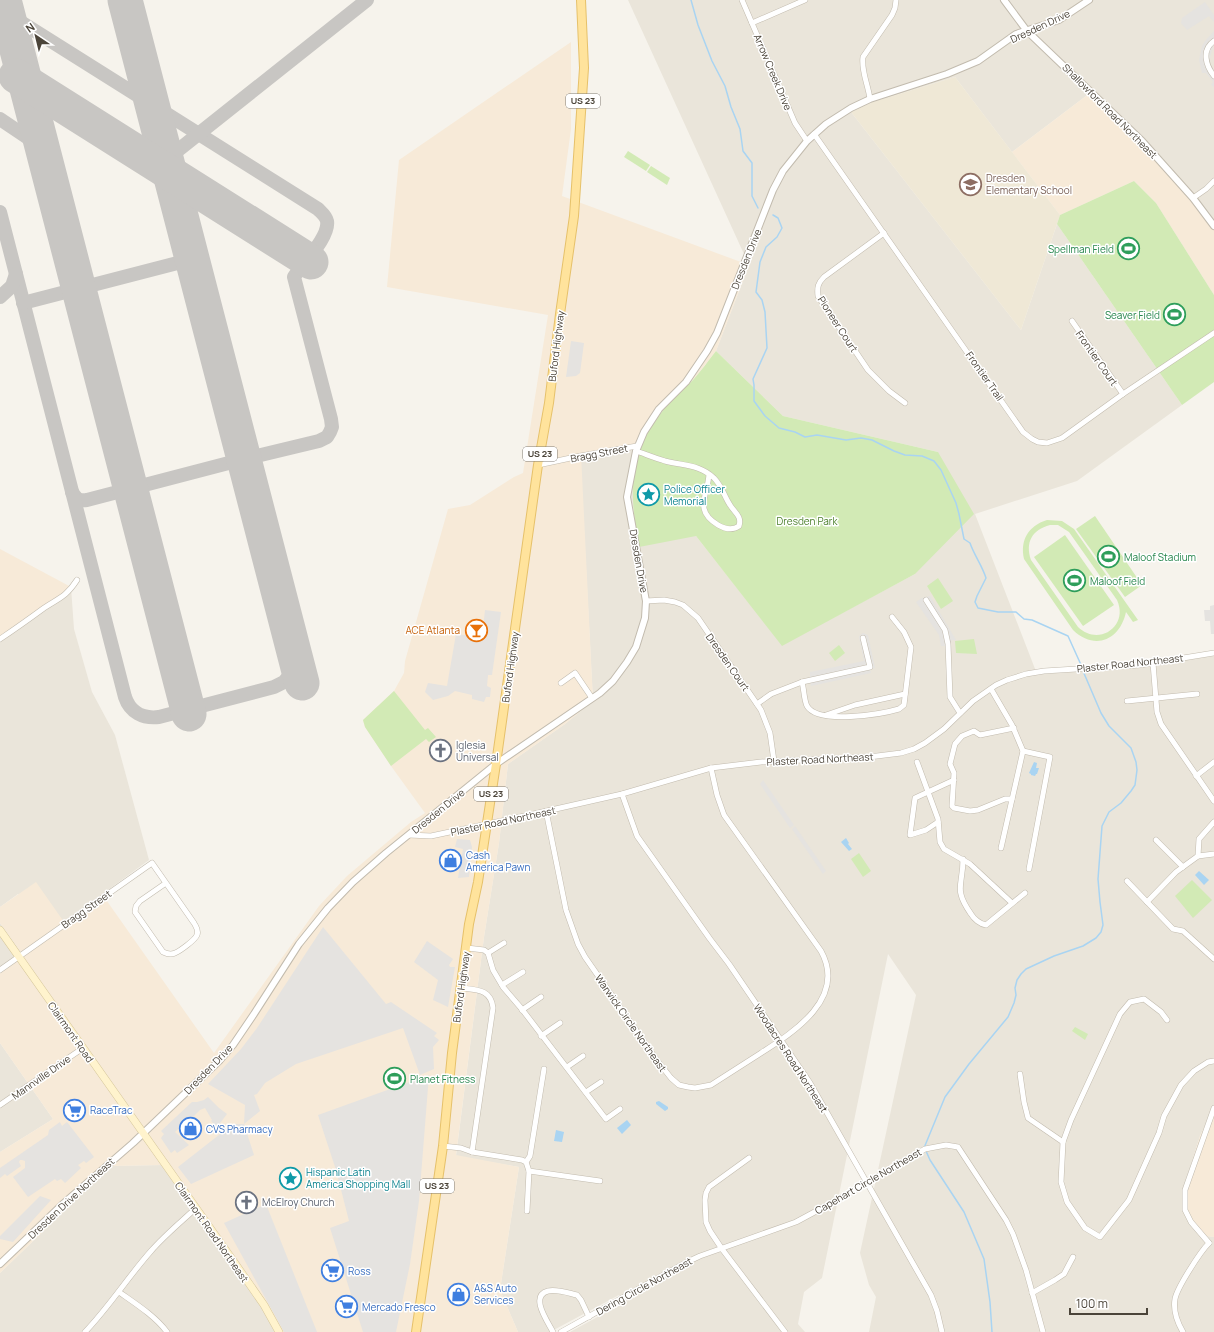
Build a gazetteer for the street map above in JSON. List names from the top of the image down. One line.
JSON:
{"streets":{"main road":["US 23","Buford Highway","Clairmont Road","Clairmont Road Northeast"],"street":["Dresden Drive","Arrow Creek Drive","Shallowford Road Northeast","Pioneer Court","Frontier Court","Frontier Trail","Bragg Street","Dresden Court","Plaster Road Northeast","Warwick Circle Northeast","Woodacres Road Northeast","Mannville Drive","Capehart Circle Northeast","Dresden Drive Northeast","Dering Circle Northeast"]},"crossings":[["Dresden Drive","Arrow Creek Drive"],["Dresden Drive","Shallowford Road Northeast"],["Dresden Drive","Buford Highway"],["Dresden Drive","Frontier Trail"],["Dresden Drive","Bragg Street"],["Dresden Drive","Dresden Court"],["Dresden Drive","Plaster Road Northeast"],["Dresden Drive","Clairmont Road"],["Dresden Drive","Dresden Drive Northeast"],["Dresden Drive","Clairmont Road Northeast"],["Pioneer Court","Frontier Trail"],["Buford Highway","Bragg Street"],["Buford Highway","Plaster Road Northeast"],["Frontier Court","Frontier Trail"],["Bragg Street","Clairmont Road"],["Dresden Court","Plaster Road Northeast"],["Plaster Road Northeast","Warwick Circle Northeast"],["Plaster Road Northeast","Woodacres Road Northeast"],["Warwick Circle Northeast","Woodacres Road Northeast"],["Clairmont Road","Mannville Drive"],["Clairmont Road","Dresden Drive Northeast"],["Clairmont Road","Clairmont Road Northeast"],["Woodacres Road Northeast","Capehart Circle Northeast"],["Capehart Circle Northeast","Dering Circle Northeast"],["Dresden Drive Northeast","Clairmont Road Northeast"]],"parks":["Dresden Park"],"places":{"school or university":["Dresden Elementary School"],"sports":["Spellman Field","Seaver Field","Maloof Stadium","Maloof Field","Planet Fitness"],"place":["Police Officer Memorial","Hispanic Latin America Shopping Mall"],"bar":["ACE Atlanta"],"church":["Iglesia Universal","McElroy Church"],"shop":["Cash America Pawn","CVS Pharmacy","A&S Auto Services"],"supermarket":["RaceTrac","Ross","Mercado Fresco"]},"scale_bar":"100 m","north":"top left"}
